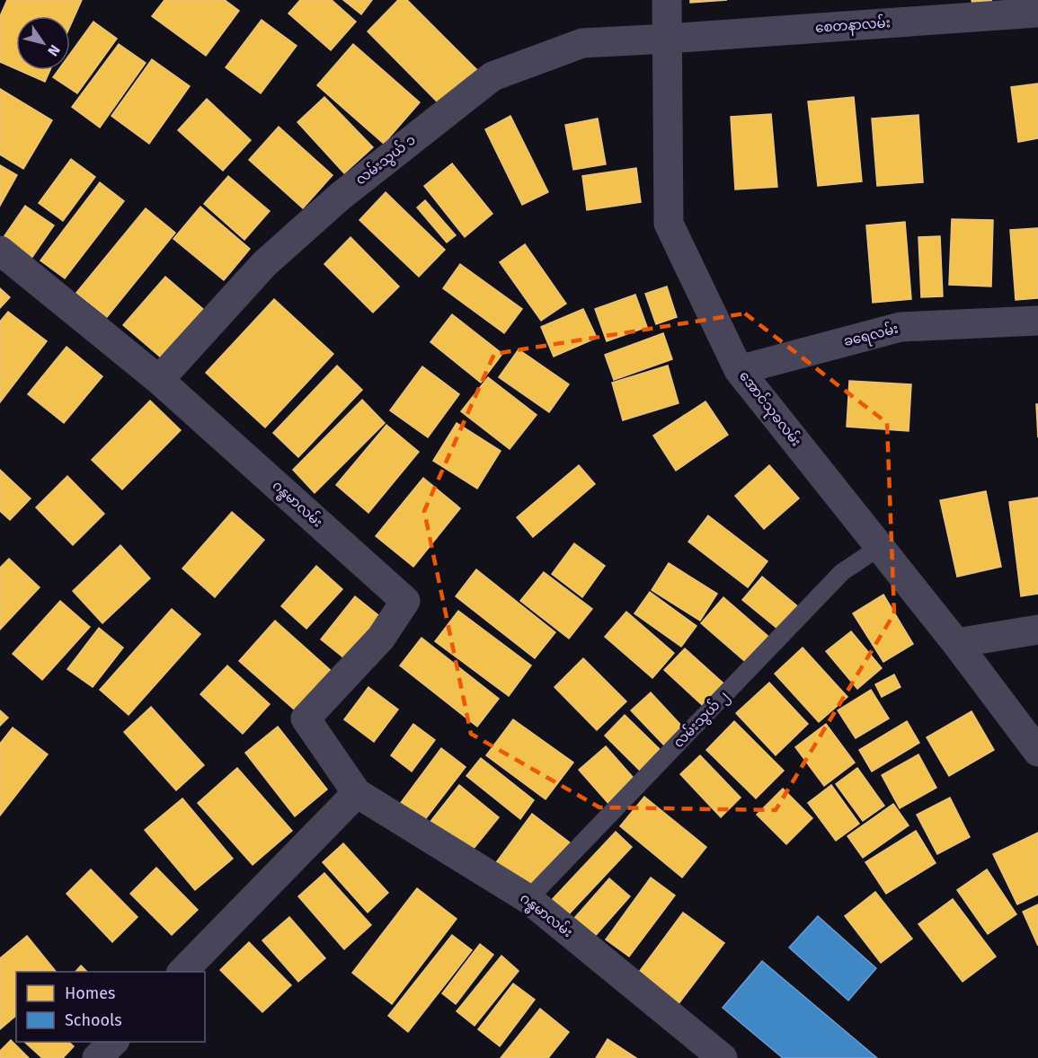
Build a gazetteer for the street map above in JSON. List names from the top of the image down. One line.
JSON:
{"streets":{"street":["စေတနာလမ်း","လမ်းသွယ် ၁","ခရေလမ်း","အောင်သုခလမ်း","ဂန္ဓမာလမ်း"],"lane":["လမ်းသွယ် ၂"]},"crossings":[["စေတနာလမ်း","လမ်းသွယ် ၁"],["စေတနာလမ်း","အောင်သုခလမ်း"],["လမ်းသွယ် ၁","အောင်သုခလမ်း"],["လမ်းသွယ် ၁","ဂန္ဓမာလမ်း"],["ခရေလမ်း","အောင်သုခလမ်း"],["အောင်သုခလမ်း","လမ်းသွယ် ၂"],["ဂန္ဓမာလမ်း","လမ်းသွယ် ၂"]],"legend":["Homes","Schools"],"north":"bottom right"}
